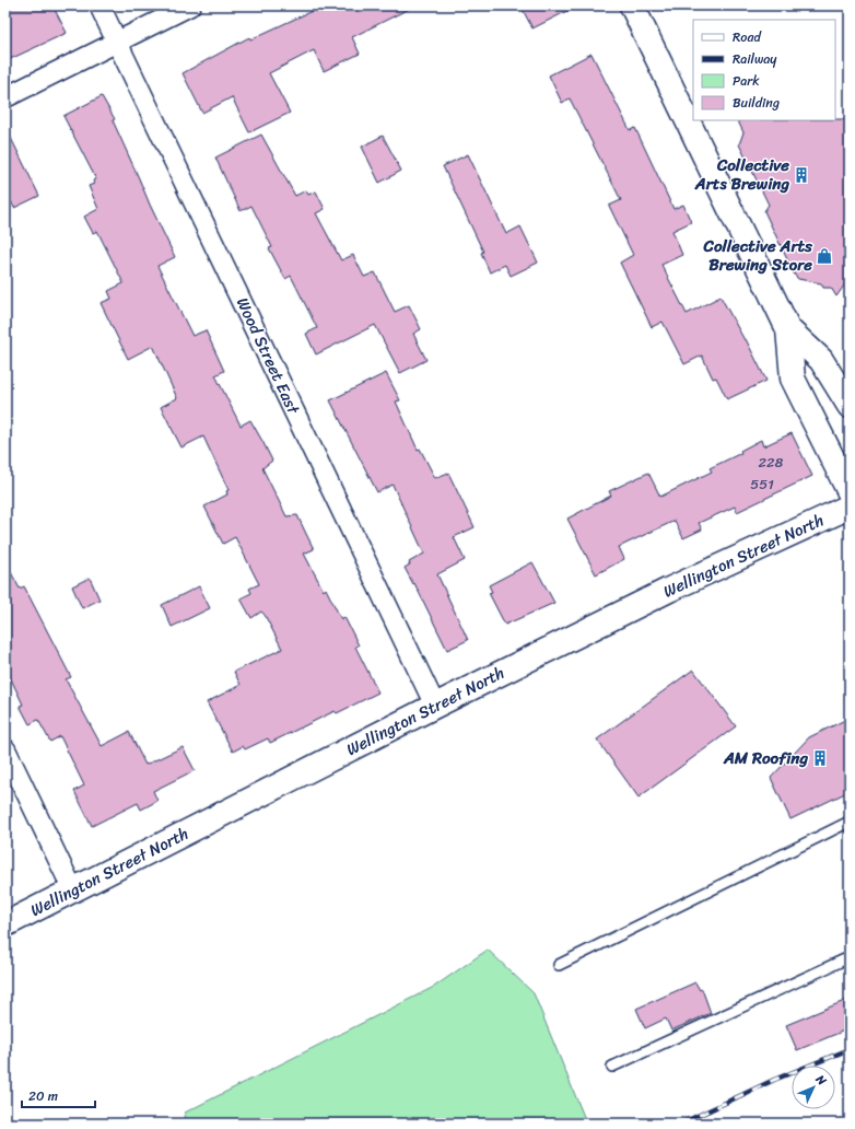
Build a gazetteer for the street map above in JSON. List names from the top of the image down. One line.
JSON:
{"streets":{"main road":["Wellington Street North"],"street":["Wood Street East"]},"crossings":[["Wood Street East","Wellington Street North"]],"places":{"building":["Collective Arts Brewing","AM Roofing"],"shop":["Collective Arts Brewing Store"]},"house_numbers":["228","551"],"legend":["Road","Railway","Park","Building"],"scale_bar":"20 m","north":"top right"}
